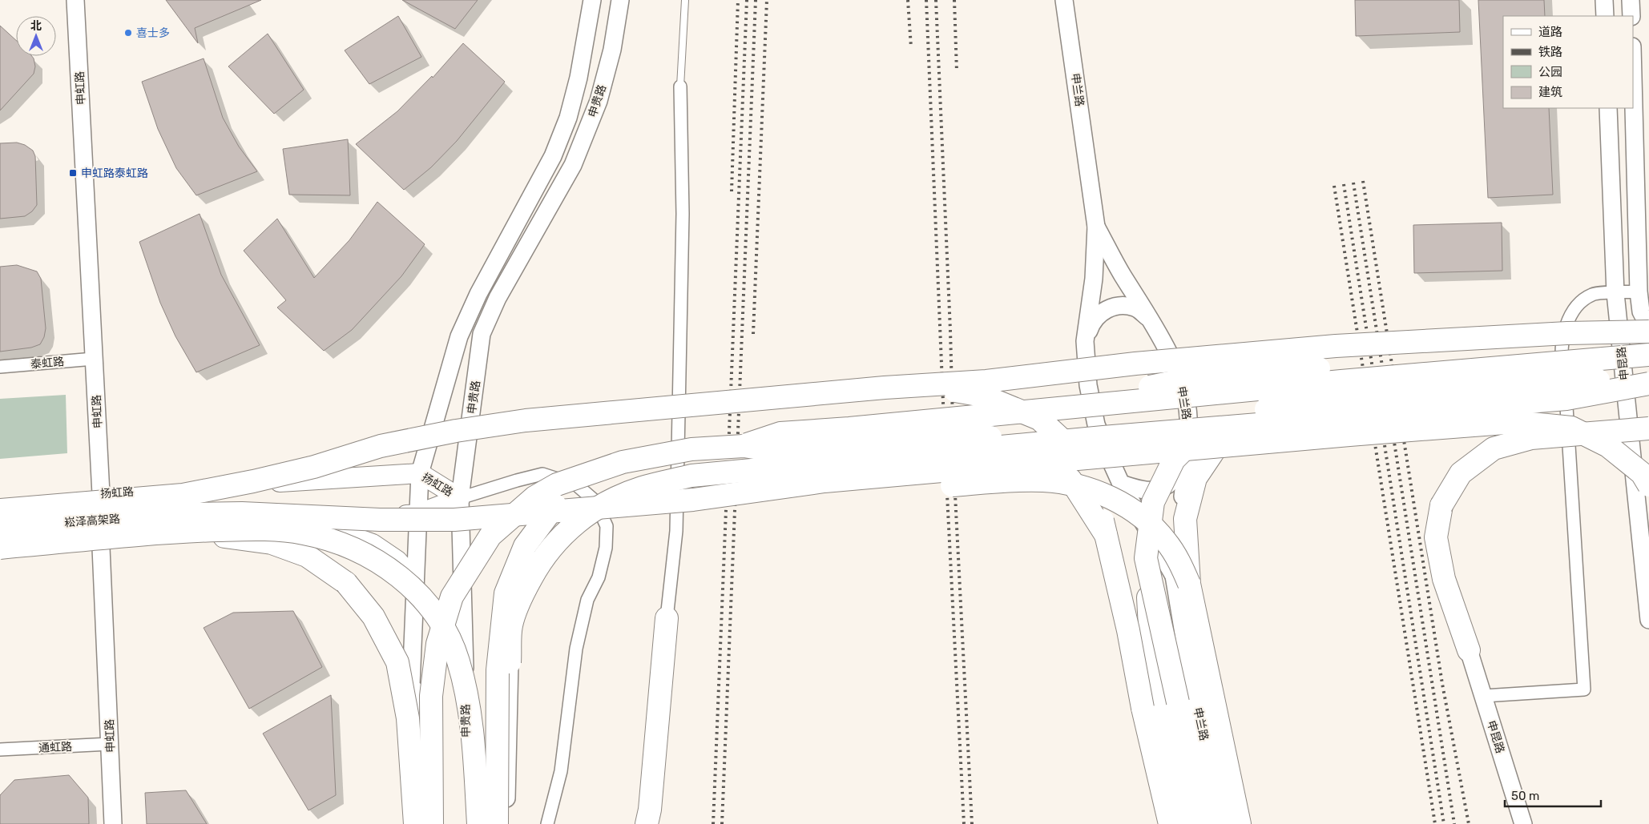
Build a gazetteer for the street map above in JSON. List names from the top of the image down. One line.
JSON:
{"streets":{"highway":["崧泽高架路"],"main road":["申虹路","申兰路","申贵路","申昆路","扬虹路"],"street":["泰虹路","通虹路"]},"crossings":[["申虹路","泰虹路"],["申虹路","扬虹路"],["申虹路","通虹路"],["申贵路","扬虹路"],["扬虹路","崧泽高架路"]],"places":{"other":["喜士多"],"transit":["申虹路泰虹路"]},"legend":["道路","铁路","公园","建筑"],"scale_bar":"50 m","north":"top"}
